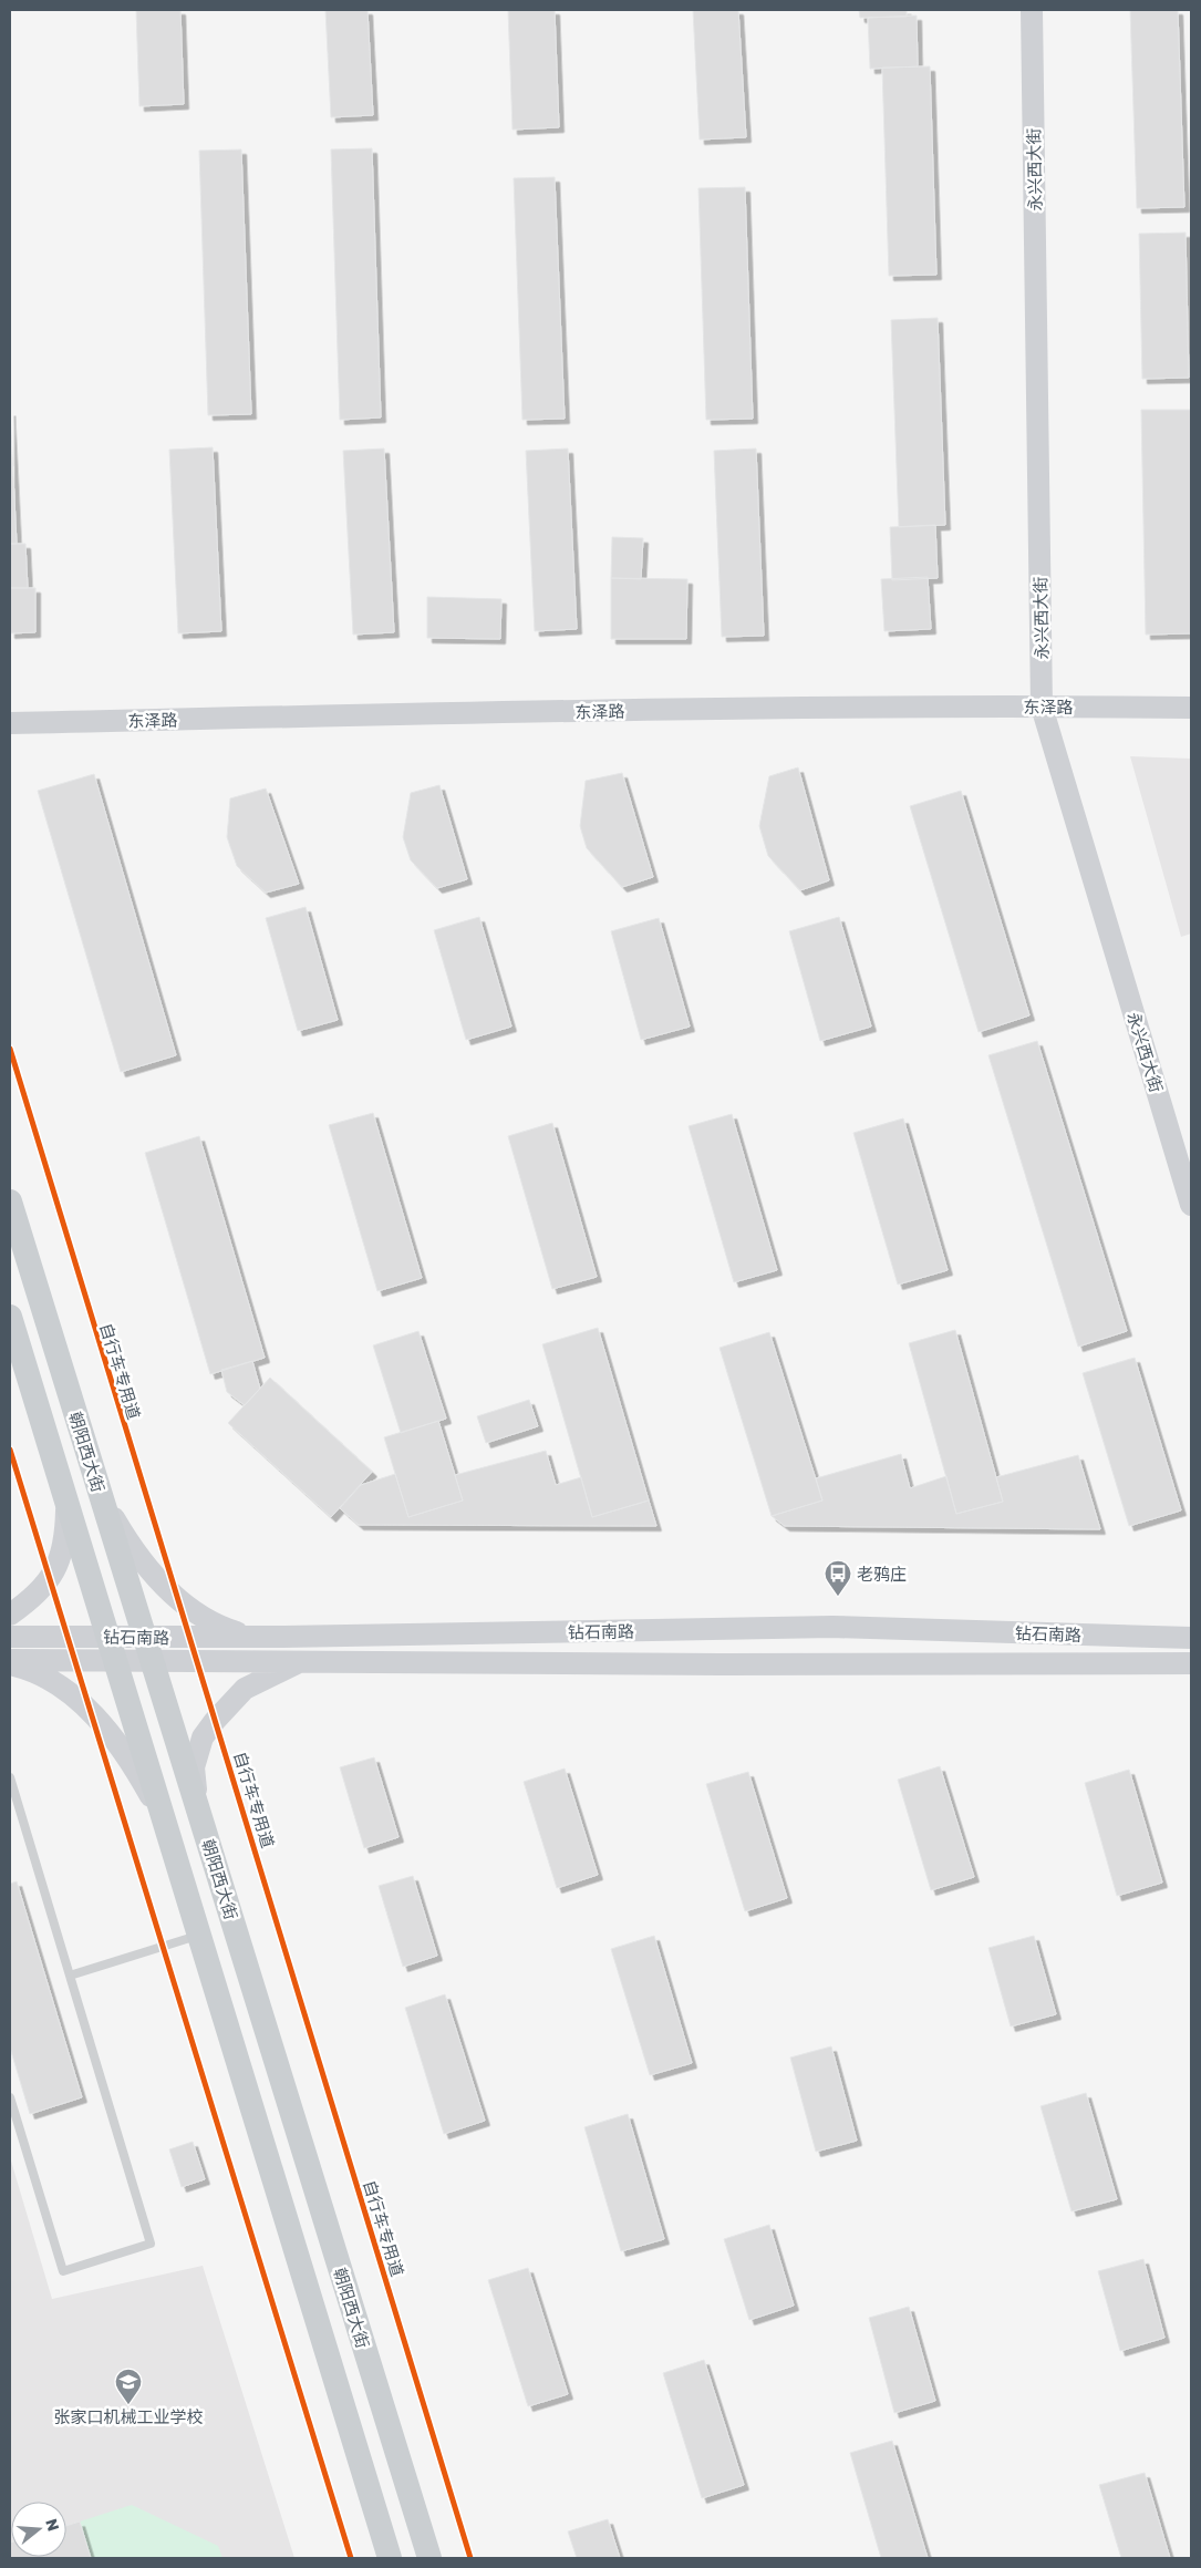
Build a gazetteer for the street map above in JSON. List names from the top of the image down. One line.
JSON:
{"streets":{"main road":["永兴西大街","东泽路","朝阳西大街","钻石南路"],"cycle path":["自行车专用道"]},"crossings":[["永兴西大街","东泽路"],["朝阳西大街","钻石南路"]],"places":{"bus stop":["老鸦庄"],"school or university":["张家口机械工业学校"]},"north":"right"}
